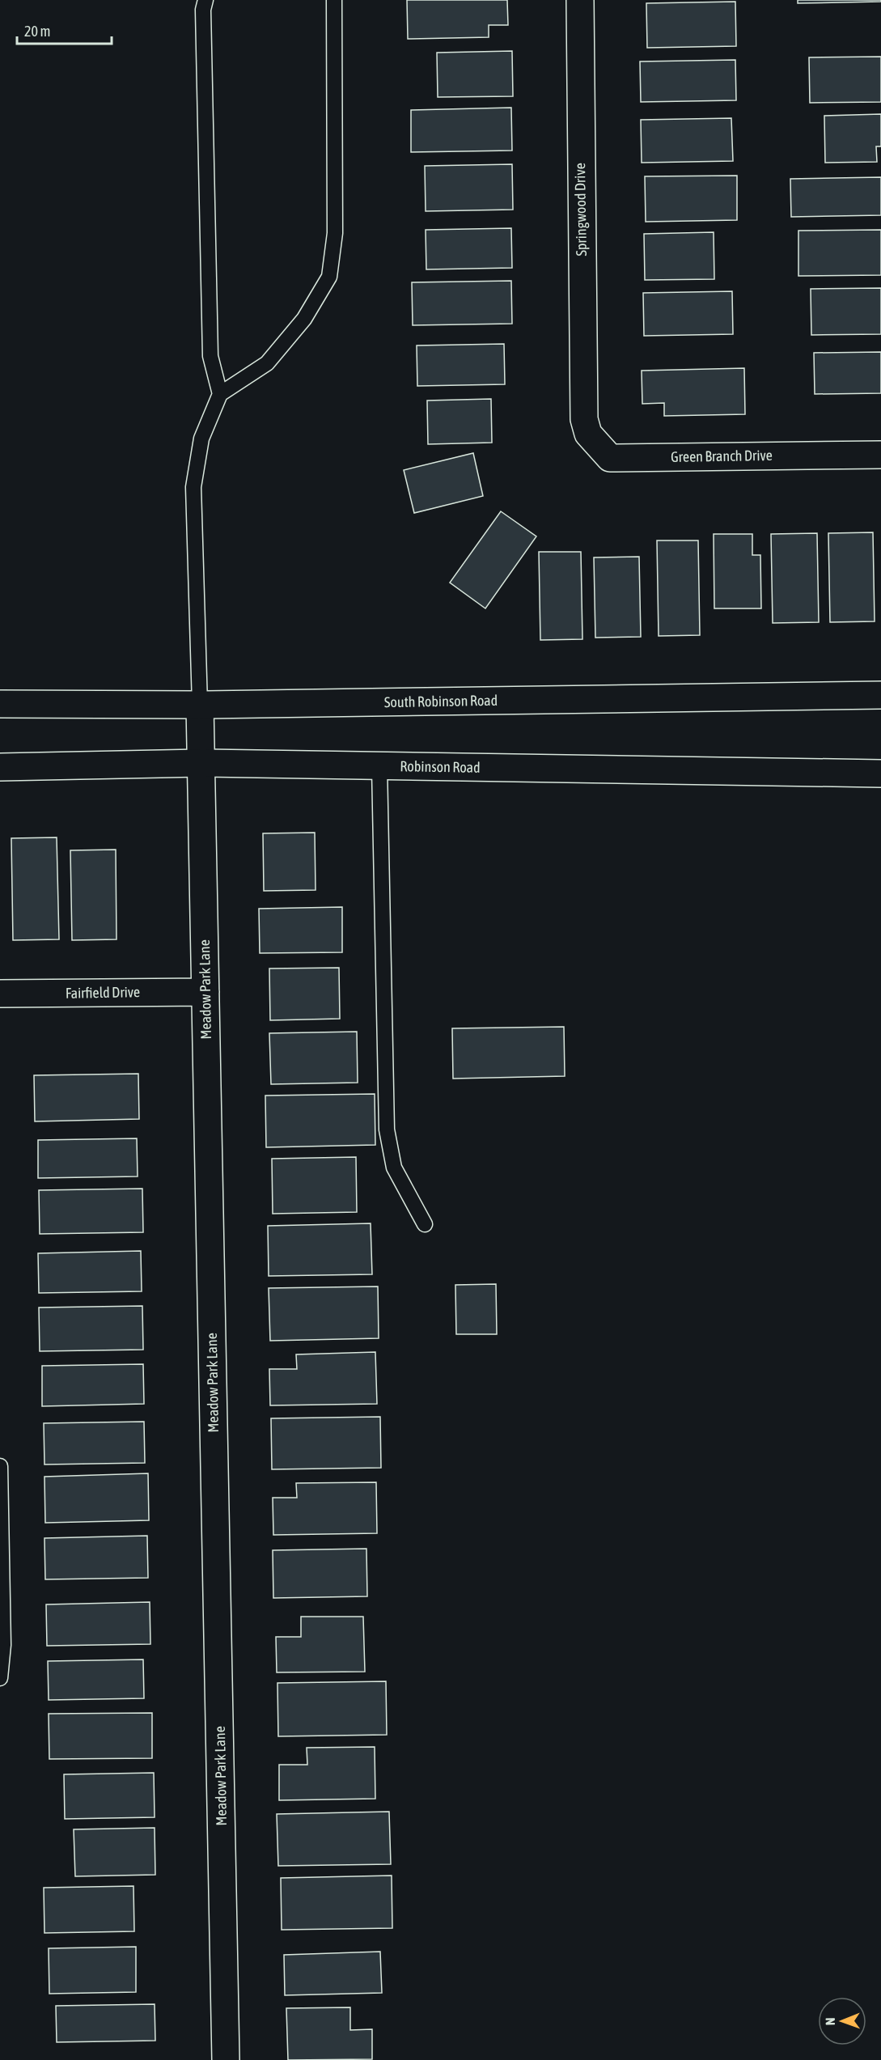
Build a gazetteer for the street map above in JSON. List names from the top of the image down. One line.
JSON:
{"streets":{"street":["Springwood Drive","Green Branch Drive","South Robinson Road","Robinson Road","Meadow Park Lane","Fairfield Drive"]},"crossings":[["Springwood Drive","Green Branch Drive"],["South Robinson Road","Meadow Park Lane"],["Robinson Road","Meadow Park Lane"],["Meadow Park Lane","Fairfield Drive"]],"scale_bar":"20 m","north":"left"}
